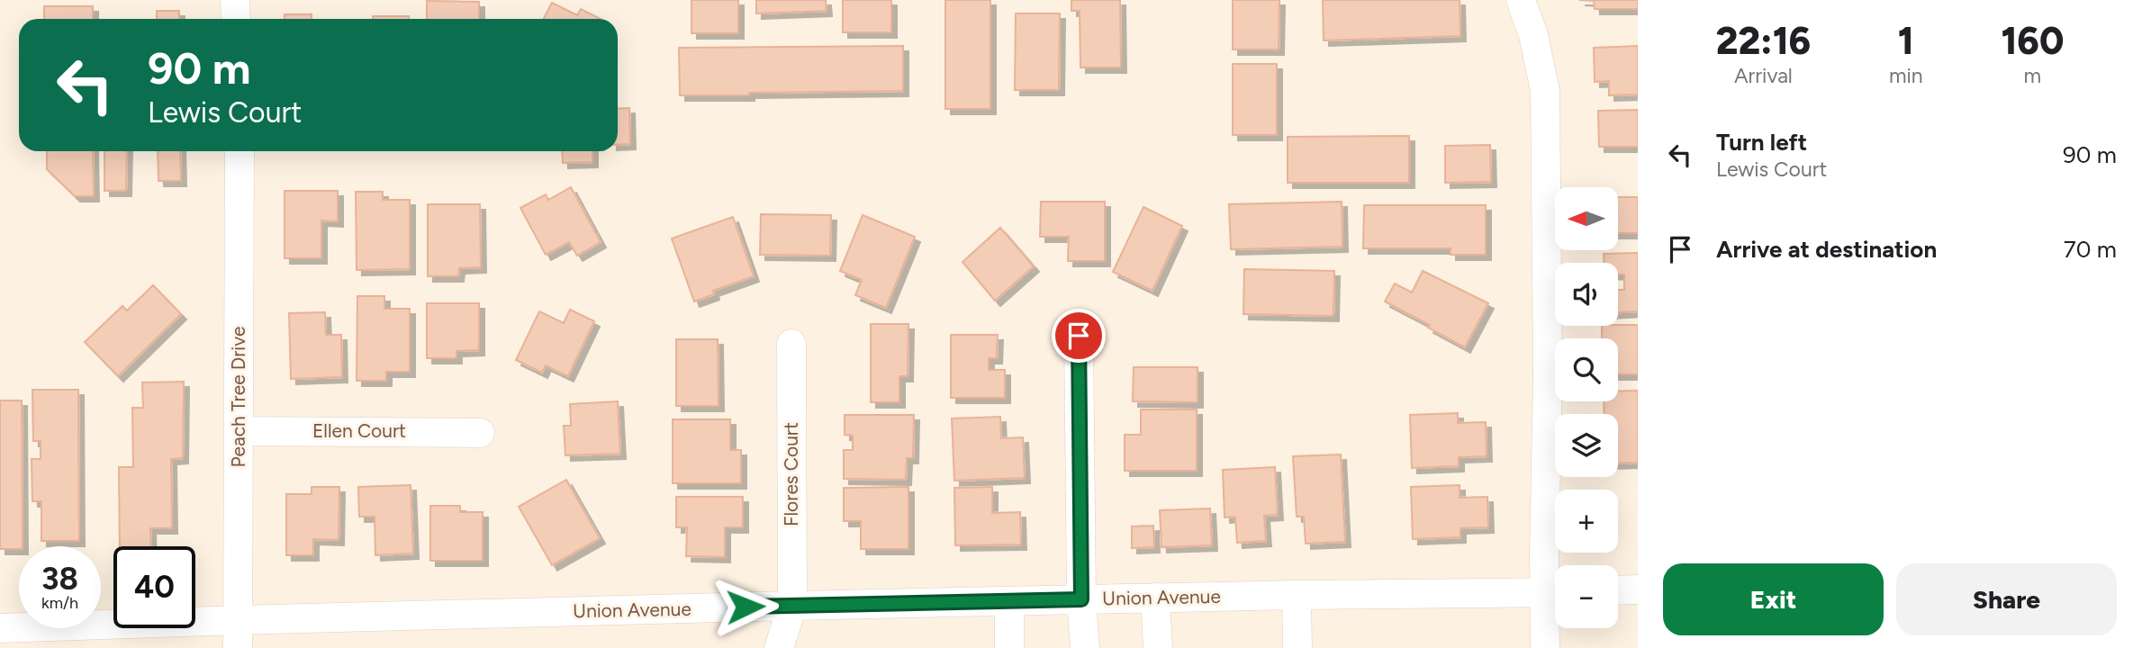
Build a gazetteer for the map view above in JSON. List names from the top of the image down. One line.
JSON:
{"streets":{"street":["Peach Tree Drive","Ellen Court","Flores Court","Union Avenue"]},"crossings":[["Peach Tree Drive","Ellen Court"],["Peach Tree Drive","Union Avenue"],["Flores Court","Union Avenue"]],"north":"left","page":{"eta":["22:16","Arrival","1","min","160","m"],"turn":["90 m","Lewis Court"],"list":[{"name":"Turn left","note":"Lewis Court","value":"90 m"},{"name":"Arrive at destination","value":"70 m"}],"map_buttons":["+","−"],"speed":"38 km/h","limit":"40","buttons":["Exit","Share"]}}
